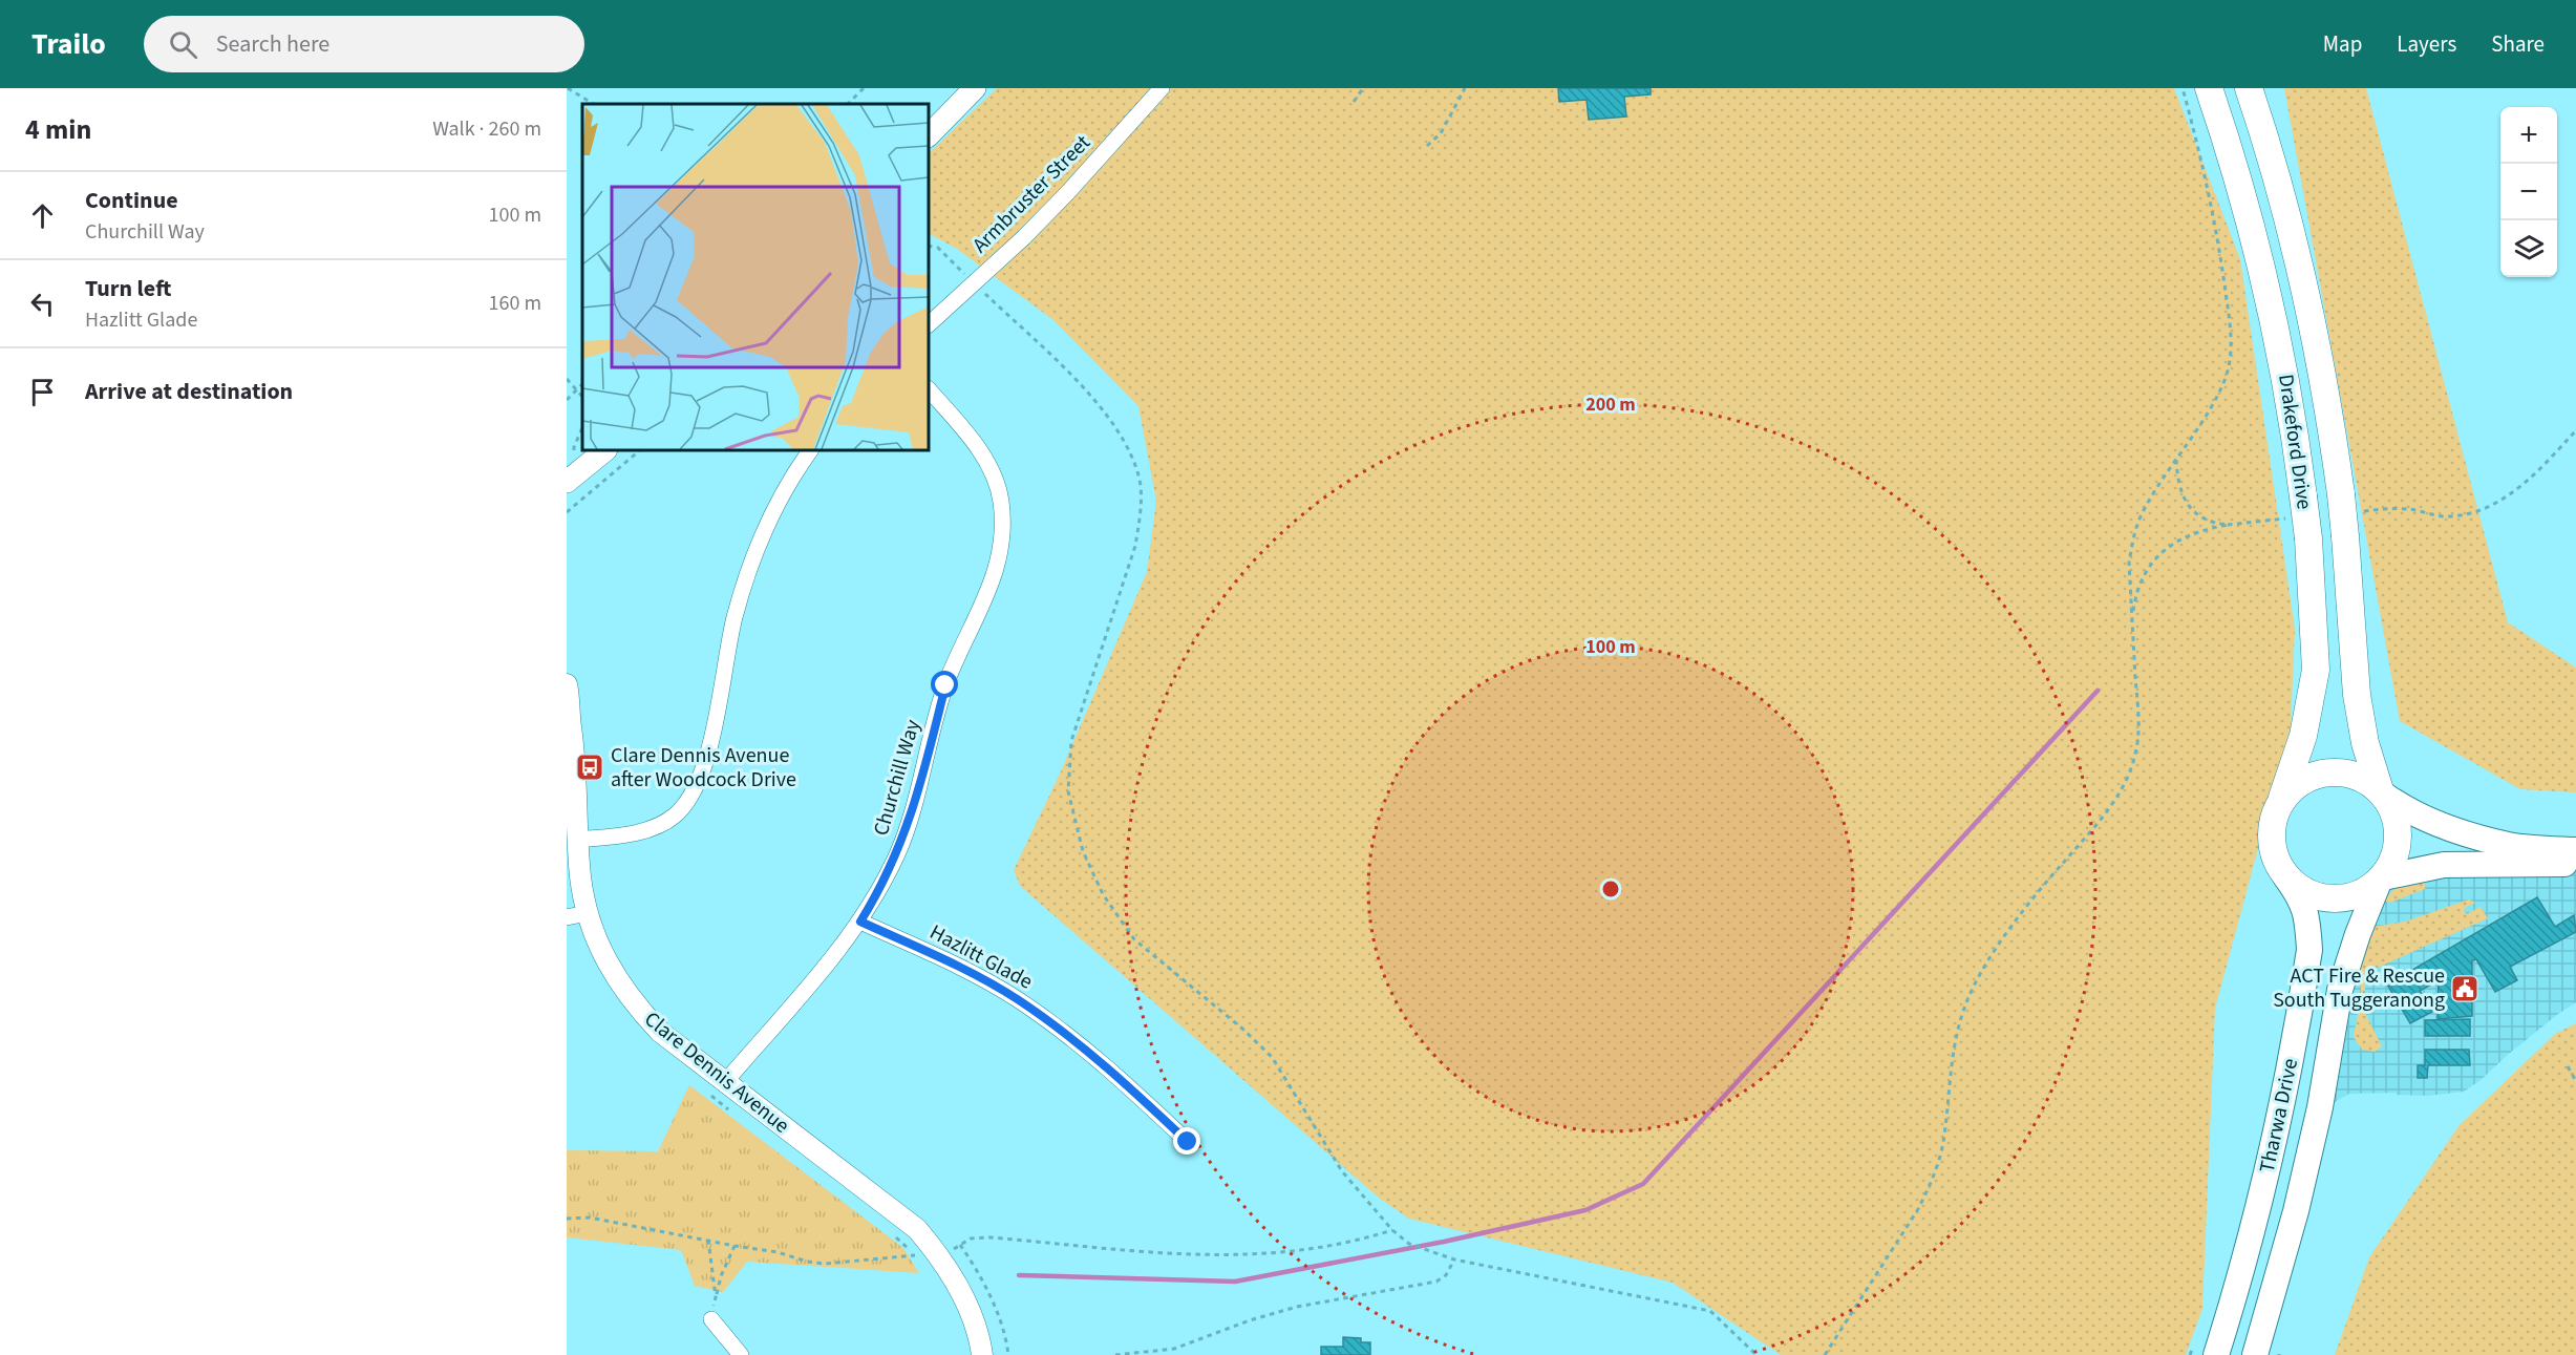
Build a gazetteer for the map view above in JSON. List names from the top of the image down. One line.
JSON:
{"streets":{"highway":["Drakeford Drive"],"main road":["Tharwa Drive"],"street":["Armbruster Street","Churchill Way","Hazlitt Glade","Clare Dennis Avenue"]},"crossings":[["Drakeford Drive","Tharwa Drive"],["Churchill Way","Hazlitt Glade"],["Churchill Way","Clare Dennis Avenue"]],"places":{"bus stop":["Clare Dennis Avenue after Woodcock Drive"],"public building":["ACT Fire & Rescue South Tuggeranong"]},"page":{"header":"Trailo","search":"Search here","nav":["Map","Layers","Share"],"heading":["4 min","Walk · 260 m"],"map_buttons":["+","−"],"list":[["Continue","Churchill Way","100 m"],["Turn left","Hazlitt Glade","160 m"],"Arrive at destination"]},"rings":["200 m","100 m"]}
